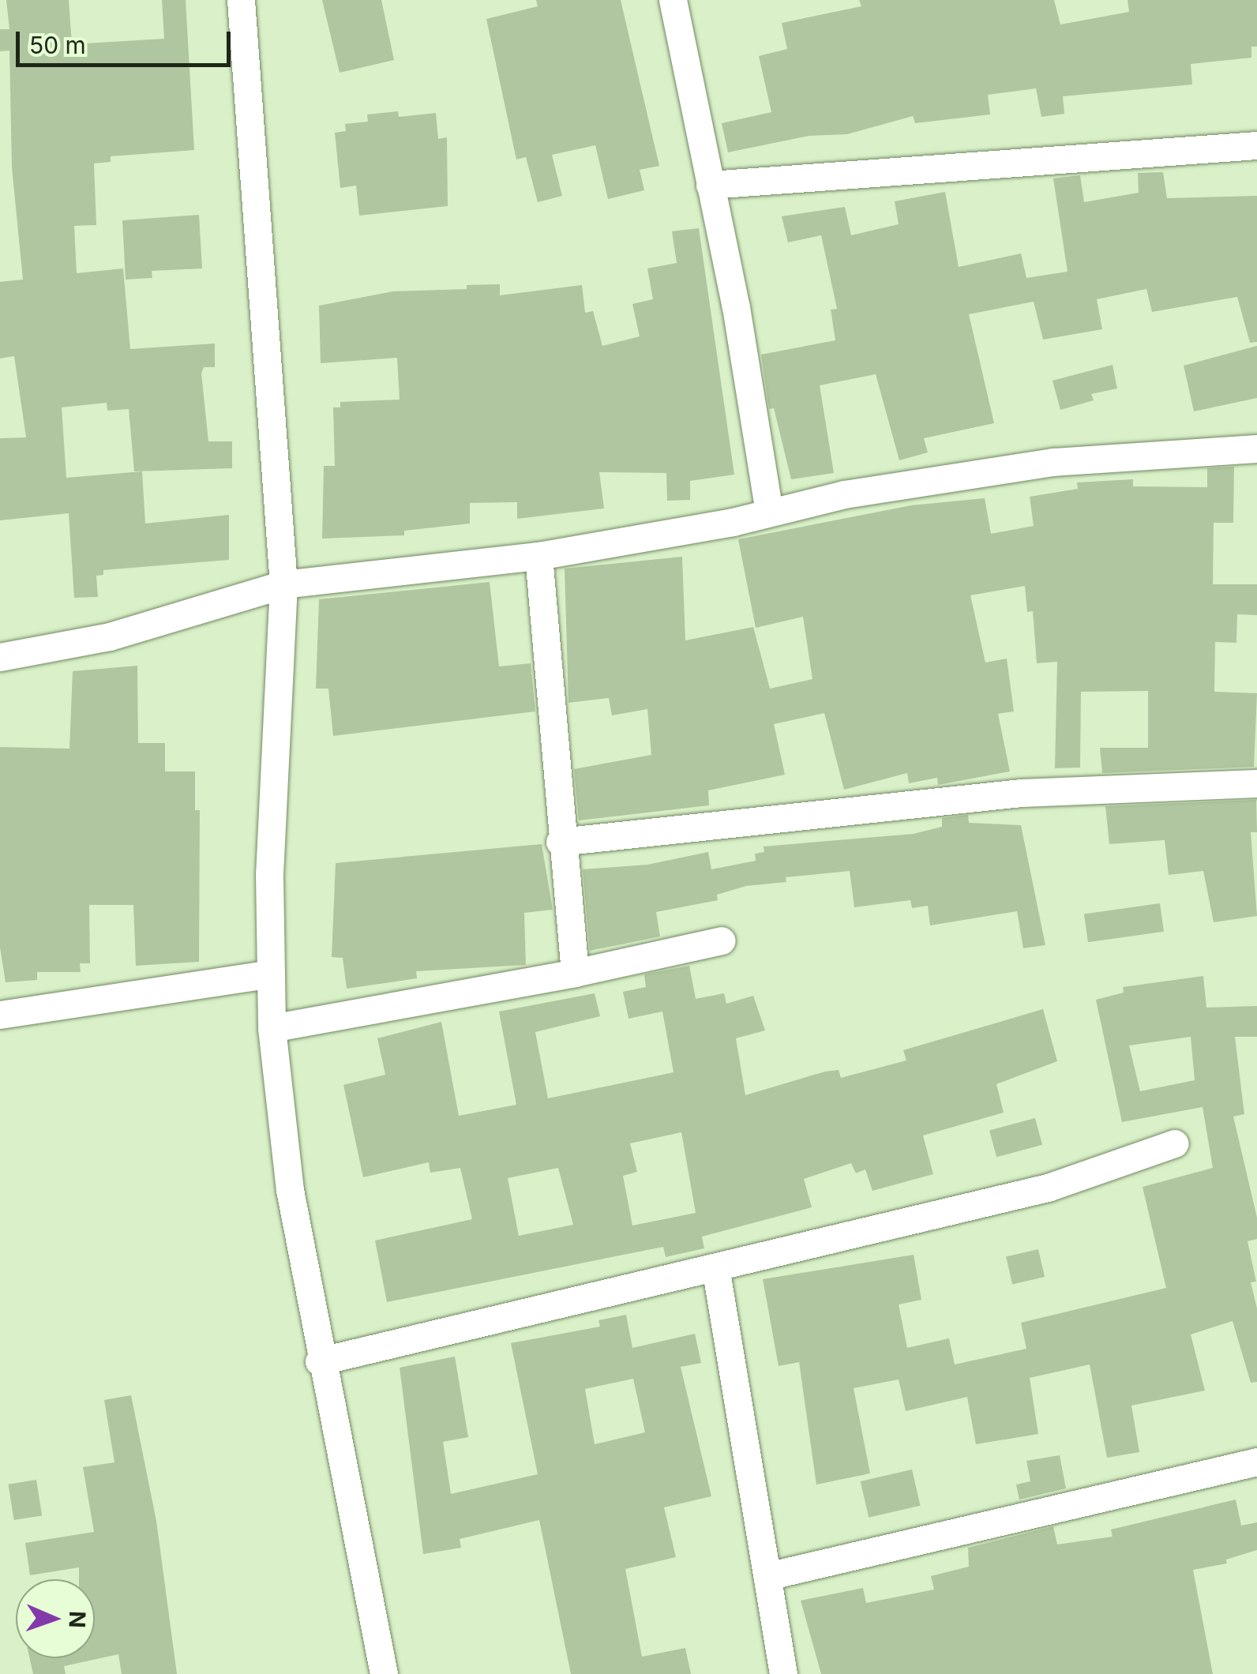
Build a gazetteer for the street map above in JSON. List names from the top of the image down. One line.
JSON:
{"scale_bar":"50 m","north":"right"}
